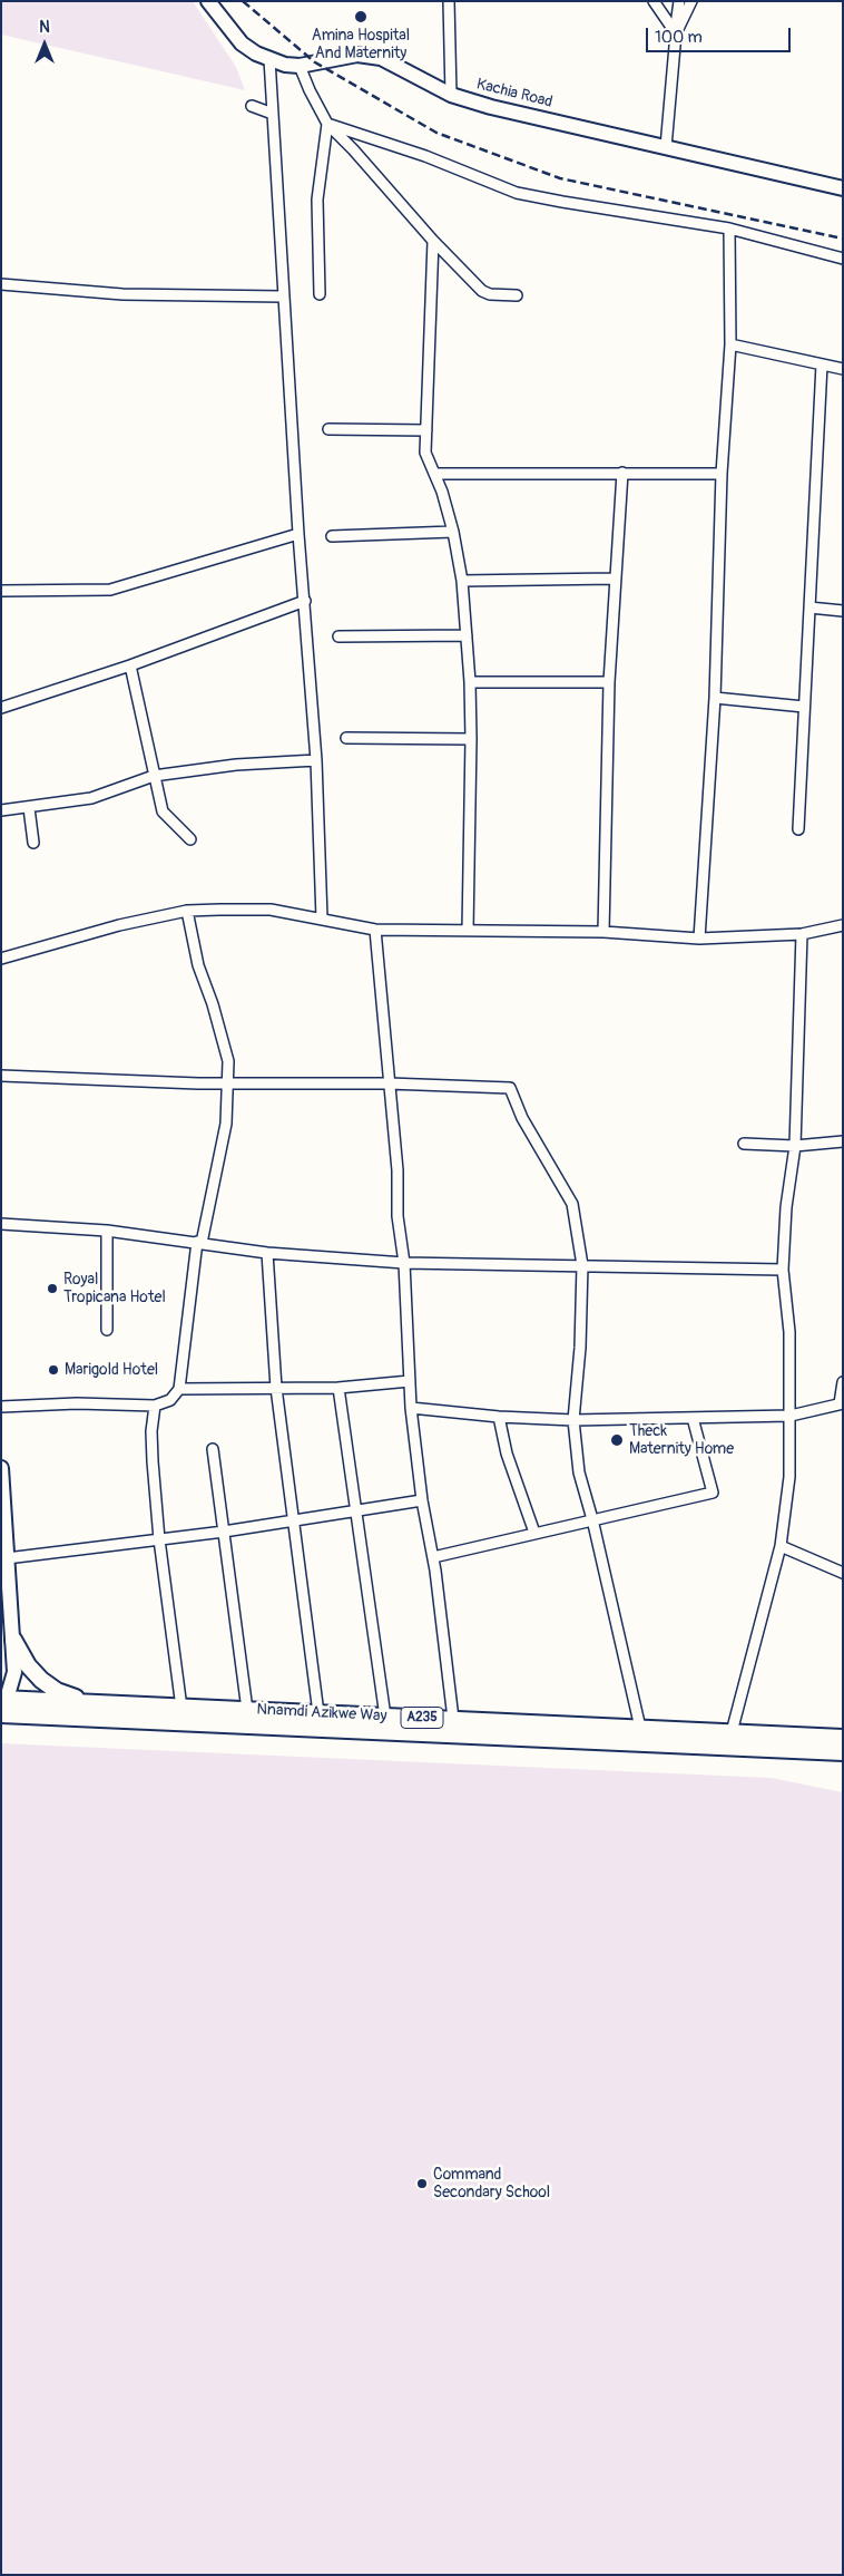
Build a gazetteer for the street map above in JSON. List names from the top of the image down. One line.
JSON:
{"streets":{"highway":["Nnamdi Azikwe Way","A235"],"main road":["Kachia Road"]},"places":["Amina Hospital And Maternity","Royal Tropicana Hotel","Marigold Hotel","Theck Maternity Home","Command Secondary School"],"scale_bar":"100 m","north":"top"}
